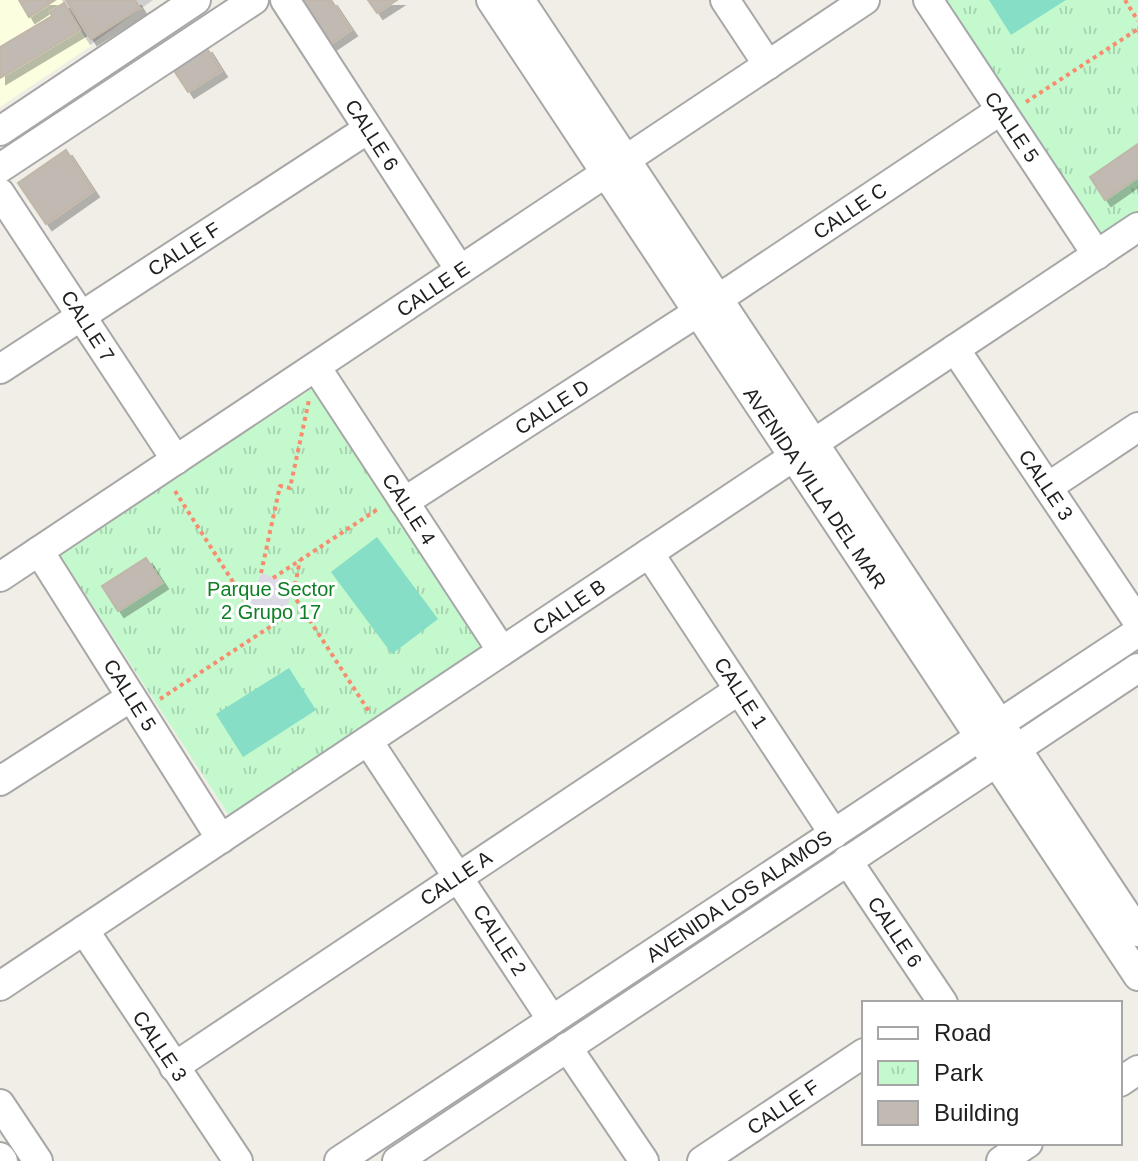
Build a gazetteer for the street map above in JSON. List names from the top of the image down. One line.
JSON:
{"streets":{"street":["CALLE 5","CALLE 6","CALLE C","CALLE F","CALLE E","CALLE 7","CALLE D","CALLE 3","AVENIDA VILLA DEL MAR","CALLE 4","CALLE B","CALLE 1","CALLE A","AVENIDA LOS ALAMOS","CALLE 2"]},"crossings":[["CALLE 5","CALLE C"],["CALLE 5","CALLE E"],["CALLE 5","CALLE B"],["CALLE 6","CALLE F"],["CALLE 6","CALLE E"],["CALLE 6","AVENIDA LOS ALAMOS"],["CALLE C","CALLE D"],["CALLE C","AVENIDA VILLA DEL MAR"],["CALLE F","CALLE 7"],["CALLE E","CALLE 7"],["CALLE E","AVENIDA VILLA DEL MAR"],["CALLE E","CALLE 4"],["CALLE D","AVENIDA VILLA DEL MAR"],["CALLE D","CALLE 4"],["CALLE 3","CALLE B"],["CALLE 3","CALLE A"],["AVENIDA VILLA DEL MAR","CALLE B"],["AVENIDA VILLA DEL MAR","AVENIDA LOS ALAMOS"],["CALLE 4","CALLE B"],["CALLE B","CALLE 1"],["CALLE B","CALLE 2"],["CALLE 1","CALLE A"],["CALLE 1","AVENIDA LOS ALAMOS"],["CALLE A","CALLE 2"],["AVENIDA LOS ALAMOS","CALLE 2"]],"parks":["Parque Sector 2 Grupo 17"],"legend":["Road","Park","Building"]}
